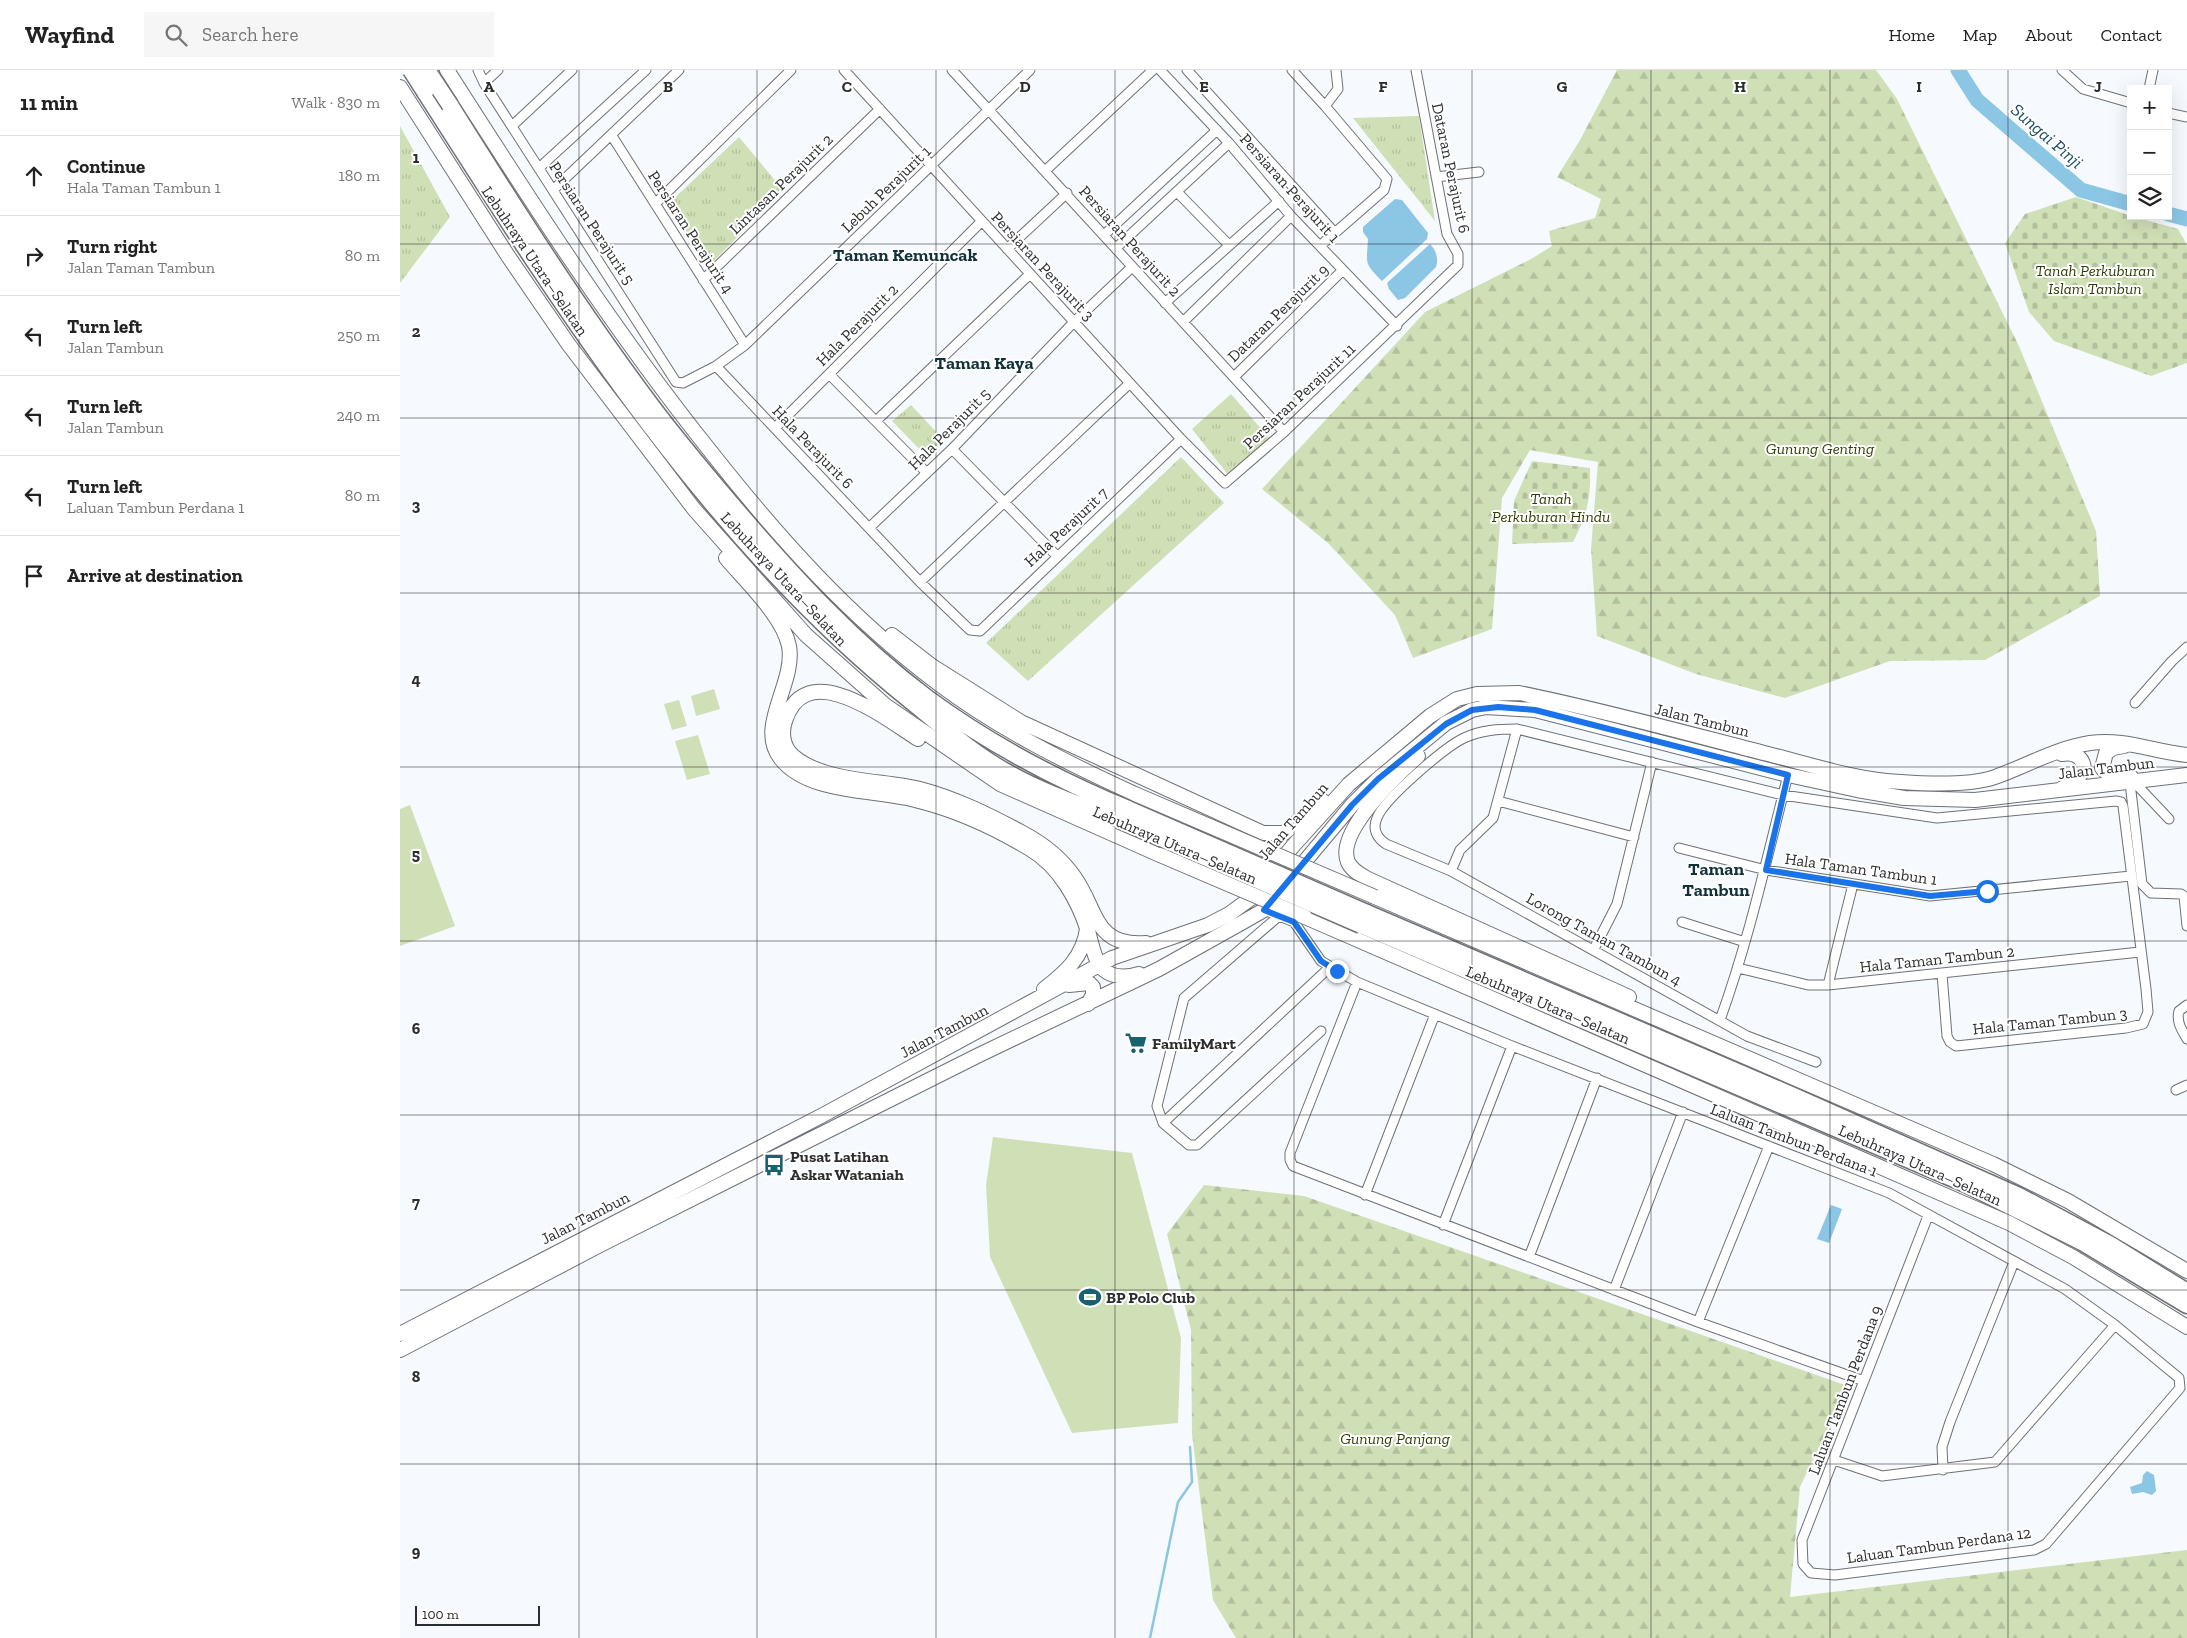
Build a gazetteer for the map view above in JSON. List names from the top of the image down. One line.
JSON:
{"streets":{"highway":["Lebuhraya Utara–Selatan"],"main road":["Jalan Tambun"],"street":["Dataran Perajurit 6","Lintasan Perajurit 2","Persiaran Perajurit 1","Lebuh Perajurit 1","Persiaran Perajurit 5","Persiaran Perajurit 4","Persiaran Perajurit 2","Persiaran Perajurit 3","Dataran Perajurit 9","Hala Perajurit 2","Persiaran Perajurit 11","Hala Perajurit 5","Hala Perajurit 6","Hala Perajurit 7","Hala Taman Tambun 1","Lorong Taman Tambun 4","Hala Taman Tambun 2","Hala Taman Tambun 3","Laluan Tambun Perdana 1","Laluan Tambun Perdana 9","Laluan Tambun Perdana 12"]},"crossings":[["Dataran Perajurit 6","Persiaran Perajurit 11"],["Lintasan Perajurit 2","Persiaran Perajurit 4"],["Lintasan Perajurit 2","Persiaran Perajurit 3"],["Persiaran Perajurit 1","Dataran Perajurit 9"],["Persiaran Perajurit 1","Persiaran Perajurit 11"],["Lebuh Perajurit 1","Persiaran Perajurit 5"],["Lebuh Perajurit 1","Persiaran Perajurit 4"],["Lebuh Perajurit 1","Persiaran Perajurit 2"],["Lebuh Perajurit 1","Persiaran Perajurit 3"],["Lebuh Perajurit 1","Hala Perajurit 6"],["Persiaran Perajurit 5","Hala Perajurit 6"],["Persiaran Perajurit 2","Dataran Perajurit 9"],["Persiaran Perajurit 2","Persiaran Perajurit 11"],["Persiaran Perajurit 2","Hala Perajurit 5"],["Persiaran Perajurit 3","Hala Perajurit 2"],["Persiaran Perajurit 3","Persiaran Perajurit 11"],["Persiaran Perajurit 3","Hala Perajurit 5"],["Persiaran Perajurit 3","Hala Perajurit 7"],["Hala Perajurit 2","Hala Perajurit 6"],["Hala Perajurit 5","Hala Perajurit 6"],["Hala Perajurit 6","Hala Perajurit 7"],["Jalan Tambun","Laluan Tambun Perdana 1"],["Hala Taman Tambun 1","Hala Taman Tambun 3"],["Hala Taman Tambun 2","Hala Taman Tambun 3"],["Laluan Tambun Perdana 1","Laluan Tambun Perdana 9"],["Laluan Tambun Perdana 1","Laluan Tambun Perdana 12"],["Laluan Tambun Perdana 9","Laluan Tambun Perdana 12"]],"districts":["Taman Kemuncak","Taman Kaya","Taman Tambun"],"water":["Sungai Pinji"],"parks":["Tanah Perkuburan Islam Tambun","Gunung Genting","Tanah Perkuburan Hindu","Gunung Panjang"],"places":{"supermarket":["FamilyMart"],"bus stop":["Pusat Latihan Askar Wataniah"],"sports":["BP Polo Club"]},"scale_bar":"100 m","page":{"header":"Wayfind","search":"Search here","nav":["Home","Map","About","Contact"],"heading":["11 min","Walk · 830 m"],"map_buttons":["+","−"],"list":[["Continue","Hala Taman Tambun 1","180 m"],["Turn right","Jalan Taman Tambun","80 m"],["Turn left","Jalan Tambun","250 m"],["Turn left","Jalan Tambun","240 m"],["Turn left","Laluan Tambun Perdana 1","80 m"],"Arrive at destination"],"scale":"100 m"},"grid":{"columns":["A","B","C","D","E","F","G","H","I","J"],"rows":["1","2","3","4","5","6","7","8","9"]}}
